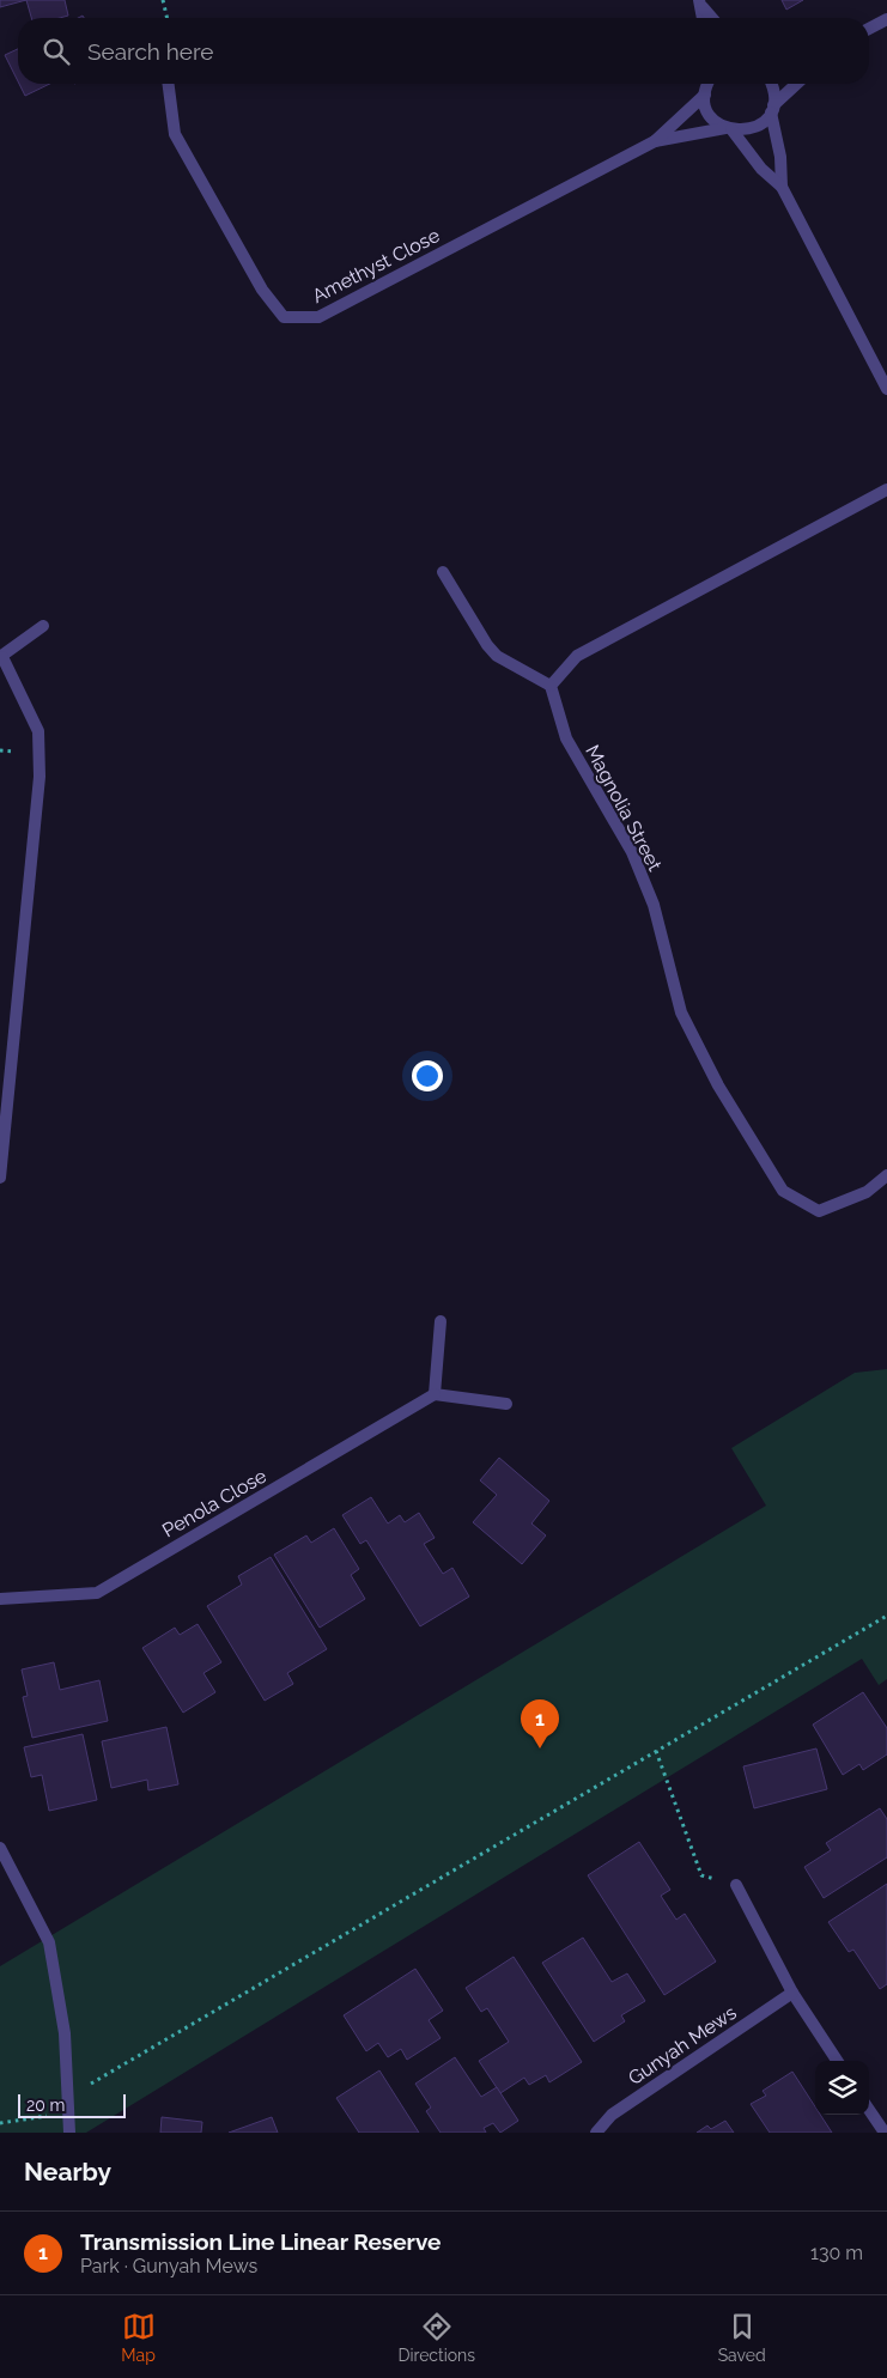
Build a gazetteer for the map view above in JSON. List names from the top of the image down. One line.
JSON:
{"streets":{"street":["Amethyst Close","Magnolia Street","Penola Close","Gunyah Mews"]},"scale_bar":"20 m","page":{"search":"Search here","pins":"1","scale":"20 m","heading":"Nearby","list":[{"mark":"1","name":"Transmission Line Linear Reserve","note":"Park · Gunyah Mews","value":"130 m"}],"nav":["Map","Directions","Saved"]}}
